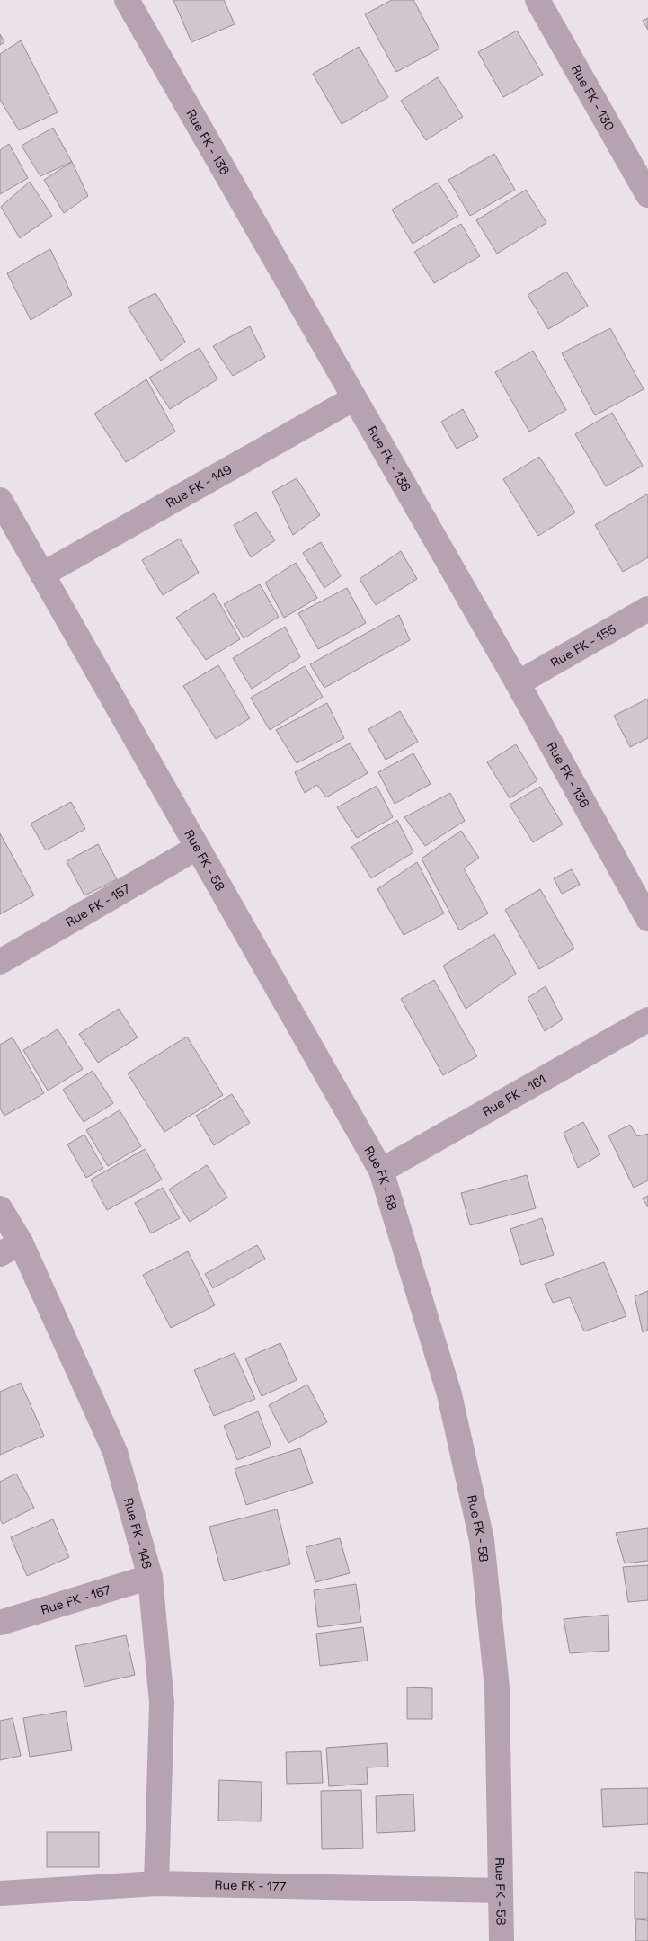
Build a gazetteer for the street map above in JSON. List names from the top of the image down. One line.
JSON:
{"streets":{"street":["Rue FK - 130","Rue FK - 136","Rue FK - 149","Rue FK - 155","Rue FK - 58","Rue FK - 157","Rue FK - 161","Rue FK - 146","Rue FK - 167","Rue FK - 177"]},"crossings":[["Rue FK - 136","Rue FK - 149"],["Rue FK - 136","Rue FK - 155"],["Rue FK - 149","Rue FK - 58"],["Rue FK - 58","Rue FK - 157"],["Rue FK - 58","Rue FK - 161"],["Rue FK - 58","Rue FK - 177"],["Rue FK - 146","Rue FK - 167"],["Rue FK - 146","Rue FK - 177"]]}
